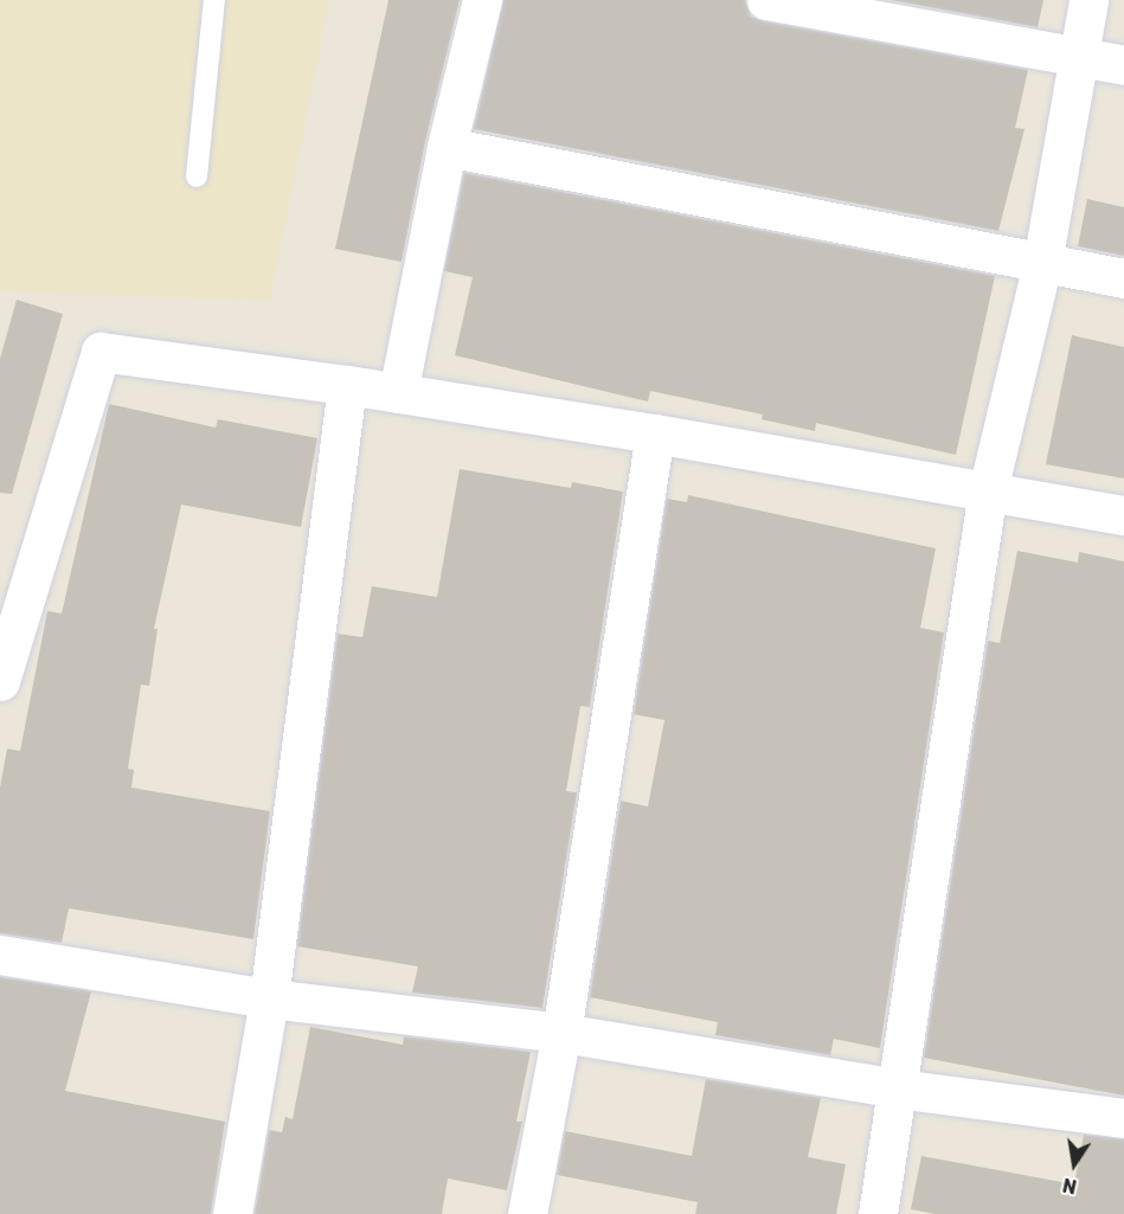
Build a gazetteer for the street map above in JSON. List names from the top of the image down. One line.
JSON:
{"north":"bottom"}
